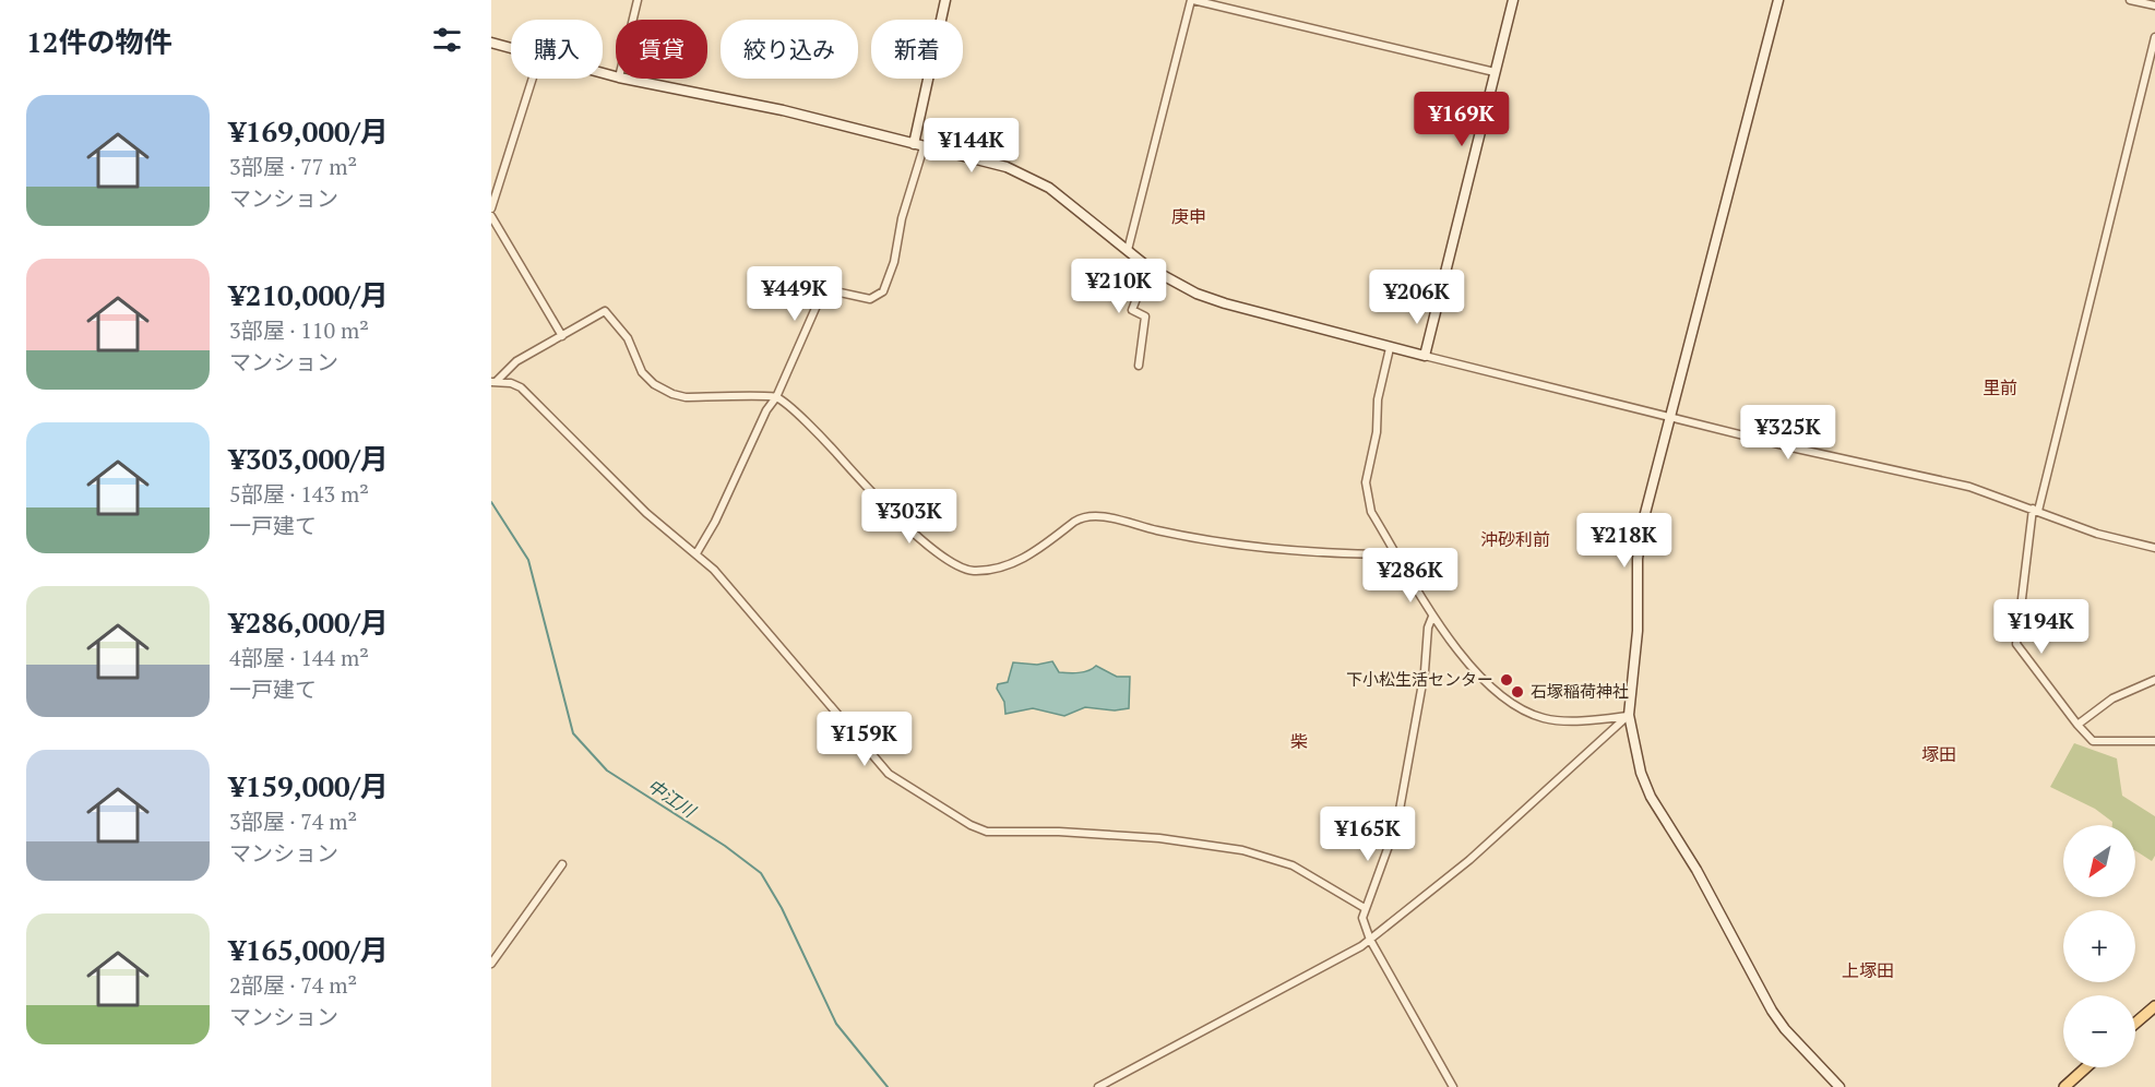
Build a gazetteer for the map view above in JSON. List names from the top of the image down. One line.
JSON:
{"districts":["庚申","里前","沖砂利前","柴","塚田","上塚田"],"water":["中江川"],"places":["下小松生活センター","石塚稲荷神社"],"north":"bottom left","page":{"heading":"12件の物件","chip":["購入","賃貸","絞り込み","新着"],"list":[{"name":"¥169,000/月","note":"3部屋 · 77 m² · マンション"},{"name":"¥210,000/月","note":"3部屋 · 110 m² · マンション"},{"name":"¥303,000/月","note":"5部屋 · 143 m² · 一戸建て"},{"name":"¥286,000/月","note":"4部屋 · 144 m² · 一戸建て"},{"name":"¥159,000/月","note":"3部屋 · 74 m² · マンション"},{"name":"¥165,000/月","note":"2部屋 · 74 m² · マンション"}],"price":["¥169K","¥144K","¥210K","¥449K","¥206K","¥325K","¥303K","¥218K","¥286K","¥194K","¥159K","¥165K"],"map_buttons":["+","−"]}}
